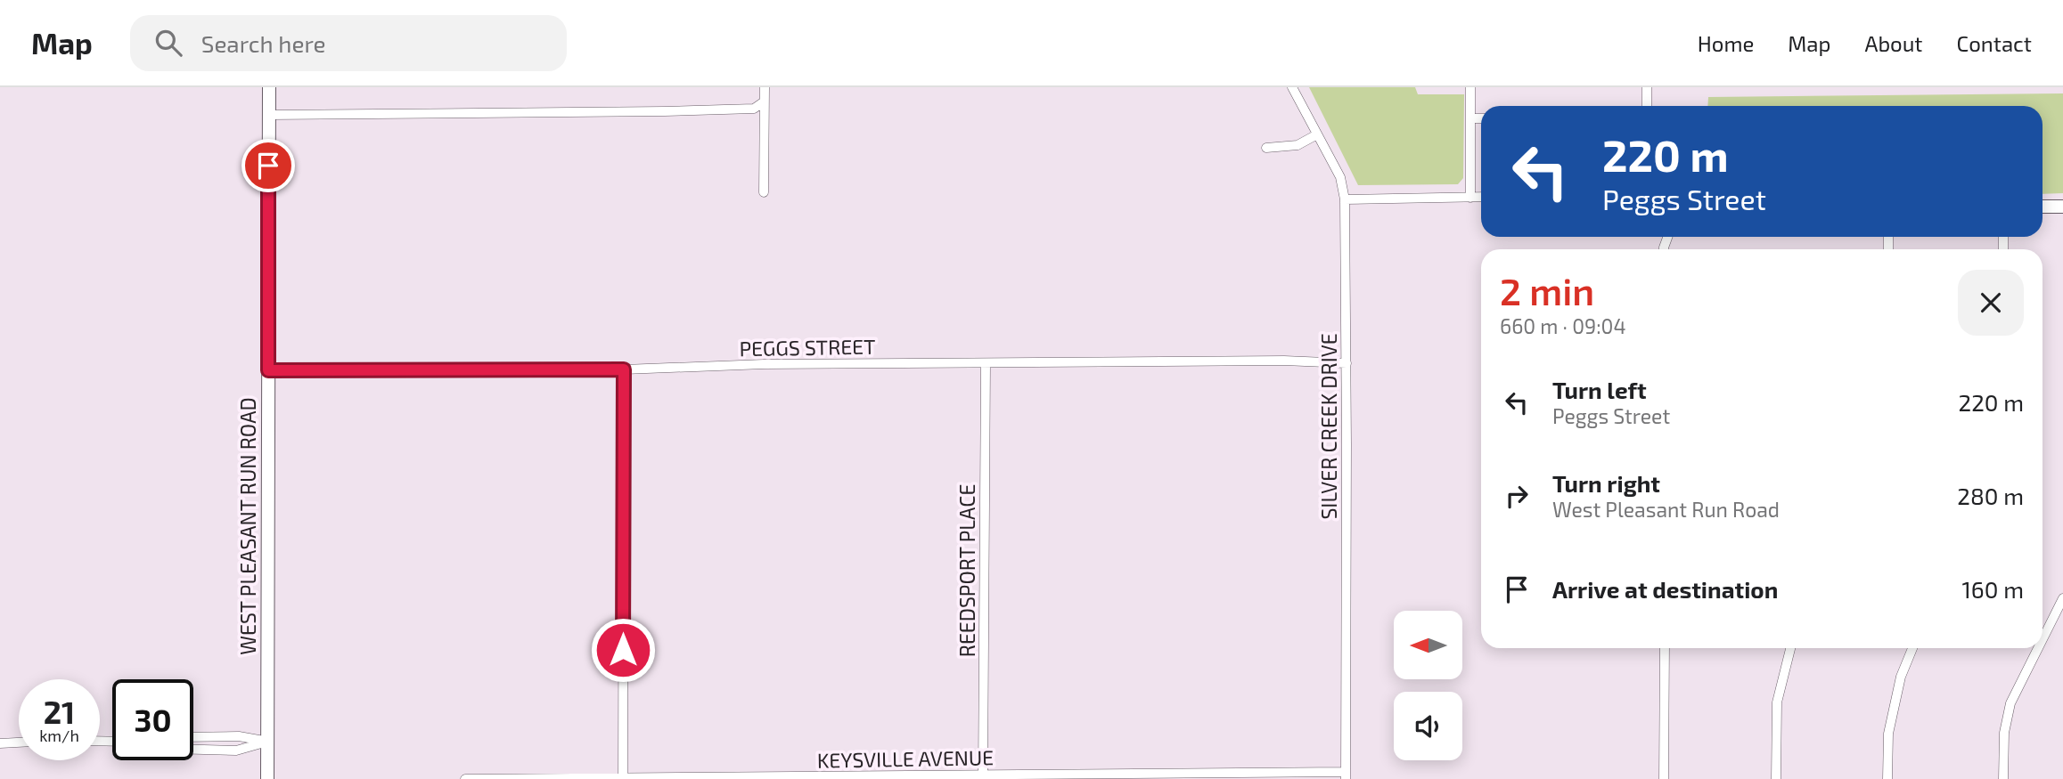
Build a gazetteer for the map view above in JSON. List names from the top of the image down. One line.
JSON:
{"streets":{"main road":["WEST PLEASANT RUN ROAD"],"street":["PEGGS STREET","SILVER CREEK DRIVE","REEDSPORT PLACE","KEYSVILLE AVENUE"]},"crossings":[["PEGGS STREET","SILVER CREEK DRIVE"],["PEGGS STREET","WEST PLEASANT RUN ROAD"],["PEGGS STREET","REEDSPORT PLACE"],["SILVER CREEK DRIVE","KEYSVILLE AVENUE"],["REEDSPORT PLACE","KEYSVILLE AVENUE"]],"north":"left","page":{"header":"Map","search":"Search here","nav":["Home","Map","About","Contact"],"turn":["220 m","Peggs Street"],"heading":["2 min","660 m · 09:04"],"list":[{"name":"Turn left","note":"Peggs Street","value":"220 m"},{"name":"Turn right","note":"West Pleasant Run Road","value":"280 m"},{"name":"Arrive at destination","value":"160 m"}],"speed":"21 km/h","limit":"30"}}
